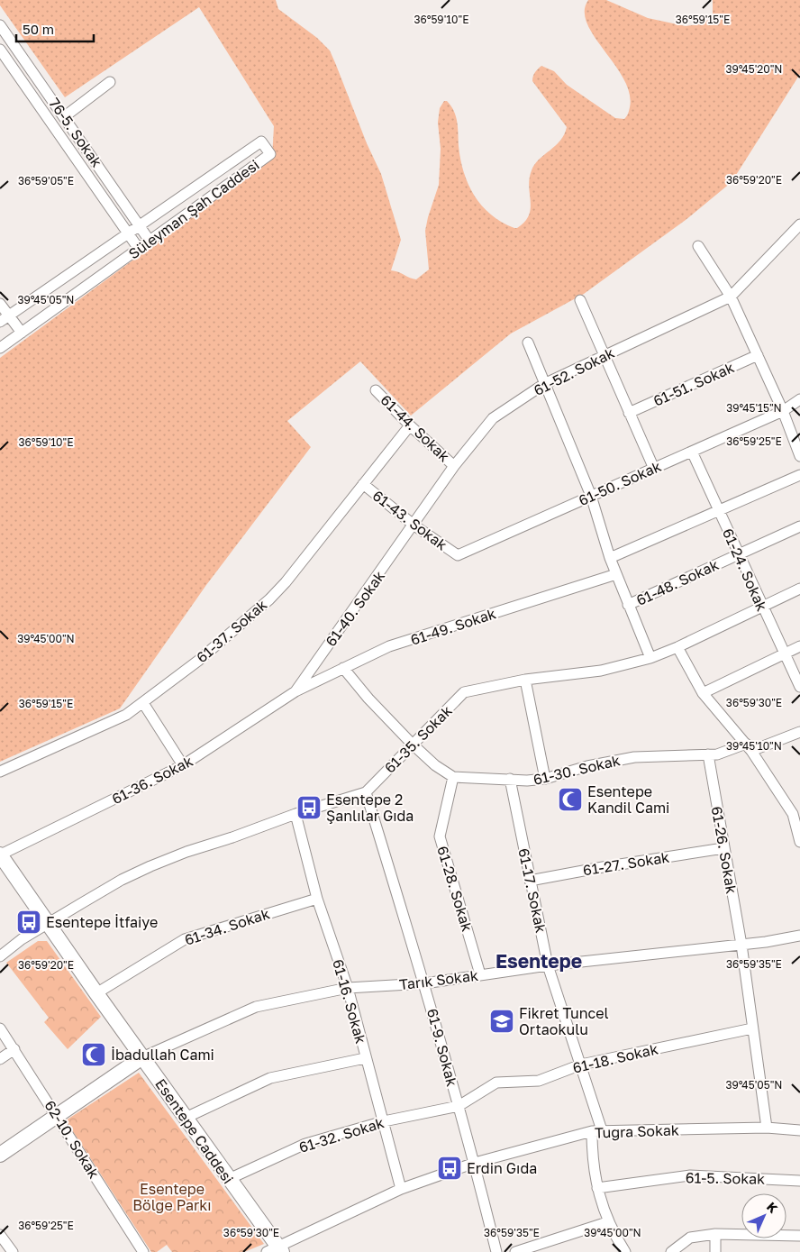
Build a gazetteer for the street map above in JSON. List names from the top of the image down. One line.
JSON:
{"streets":{"street":["76-5. Sokak","Süleyman Şah Caddesi","61-52. Sokak","61-51. Sokak","61-44. Sokak","61-50. Sokak","61-43. Sokak","61-24. Sokak","61-48. Sokak","61-40. Sokak","61-49. Sokak","61-37. Sokak","61-35. Sokak","61-30. Sokak","61-36. Sokak","61-26. Sokak","61-27. Sokak","61-28. Sokak","61-17. Sokak","61-34. Sokak","Tarık Sokak","61-16. Sokak","61-9. Sokak","61-18. Sokak","Esentepe Caddesi","Tuğra Sokak","61-32. Sokak","62-10. Sokak","61-5. Sokak"]},"crossings":[["76-5. Sokak","Süleyman Şah Caddesi"],["61-52. Sokak","61-44. Sokak"],["61-52. Sokak","61-43. Sokak"],["61-52. Sokak","61-40. Sokak"],["61-44. Sokak","61-37. Sokak"],["61-50. Sokak","61-43. Sokak"],["61-50. Sokak","61-24. Sokak"],["61-43. Sokak","61-40. Sokak"],["61-43. Sokak","61-37. Sokak"],["61-24. Sokak","61-48. Sokak"],["61-24. Sokak","61-35. Sokak"],["61-40. Sokak","61-49. Sokak"],["61-40. Sokak","61-36. Sokak"],["61-49. Sokak","61-36. Sokak"],["61-35. Sokak","61-16. Sokak"],["61-35. Sokak","61-9. Sokak"],["61-35. Sokak","Esentepe Caddesi"],["61-30. Sokak","61-26. Sokak"],["61-30. Sokak","61-28. Sokak"],["61-30. Sokak","61-17. Sokak"],["61-36. Sokak","Esentepe Caddesi"],["61-26. Sokak","61-27. Sokak"],["61-26. Sokak","Tarık Sokak"],["61-26. Sokak","61-18. Sokak"],["61-26. Sokak","Tuğra Sokak"],["61-27. Sokak","61-17. Sokak"],["61-28. Sokak","Tarık Sokak"],["61-17. Sokak","Tarık Sokak"],["61-17. Sokak","61-18. Sokak"],["61-17. Sokak","Tuğra Sokak"],["61-17. Sokak","61-5. Sokak"],["61-34. Sokak","61-16. Sokak"],["61-34. Sokak","Esentepe Caddesi"],["Tarık Sokak","61-16. Sokak"],["Tarık Sokak","61-9. Sokak"],["Tarık Sokak","Esentepe Caddesi"],["61-16. Sokak","Tuğra Sokak"],["61-16. Sokak","61-32. Sokak"],["61-9. Sokak","61-18. Sokak"],["61-9. Sokak","Tuğra Sokak"],["61-9. Sokak","61-32. Sokak"],["61-18. Sokak","61-32. Sokak"],["Esentepe Caddesi","Tuğra Sokak"],["Esentepe Caddesi","61-32. Sokak"]],"districts":["Esentepe"],"parks":["Esentepe Bölge Parkı"],"places":{"mosque":["Esentepe Kandil Cami","İbadullah Cami"],"bus stop":["Esentepe 2 Şanlılar Gıda","Esentepe İtfaiye","Erdin Gıda"],"school or university":["Fikret Tuncel Ortaokulu"]},"scale_bar":"50 m","north":"top right","coordinates":["36°59'10\"E","36°59'15\"E","39°45'20\"N","36°59'20\"E","36°59'05\"E","39°45'05\"N","39°45'15\"N","36°59'25\"E","39°45'00\"N","36°59'30\"E","39°45'10\"N","36°59'35\"E"]}
